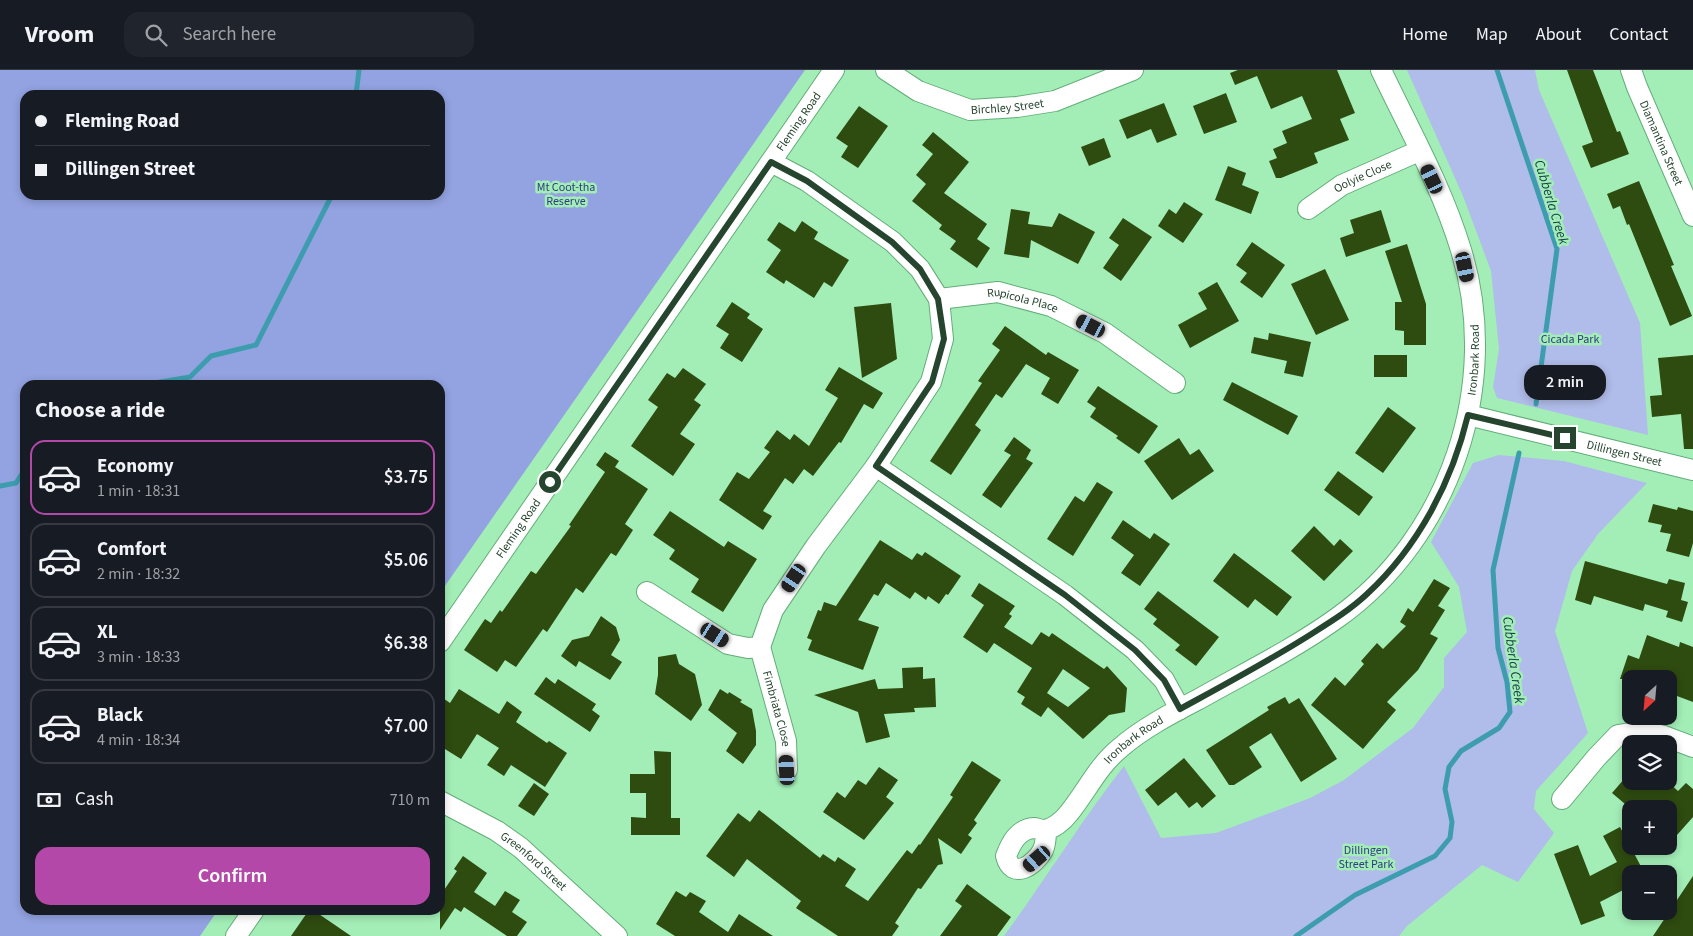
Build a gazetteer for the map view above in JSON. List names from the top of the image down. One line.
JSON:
{"streets":{"street":["Birchley Street","Fleming Road","Diamantina Street","Oolyie Close","Rupicola Place","Ironbark Road","Dillingen Street","Fimbriata Close","Greenford Street"]},"crossings":[["Oolyie Close","Ironbark Road"],["Ironbark Road","Dillingen Street"]],"water":["Cubberla Creek"],"parks":["Mt Coot-tha Reserve","Cicada Park","Dillingen Street Park"],"north":"bottom left","page":{"header":"Vroom","search":"Search here","nav":["Home","Map","About","Contact"],"banner":["Fleming Road","Dillingen Street"],"bubble":"2 min","heading":"Choose a ride","list":[{"name":"Economy","note":"1 min · 18:31","value":"$3.75"},{"name":"Comfort","note":"2 min · 18:32","value":"$5.06"},{"name":"XL","note":"3 min · 18:33","value":"$6.38"},{"name":"Black","note":"4 min · 18:34","value":"$7.00"}],"map_buttons":["+","−"],"pay":["Cash","710 m"],"buttons":"Confirm"}}
